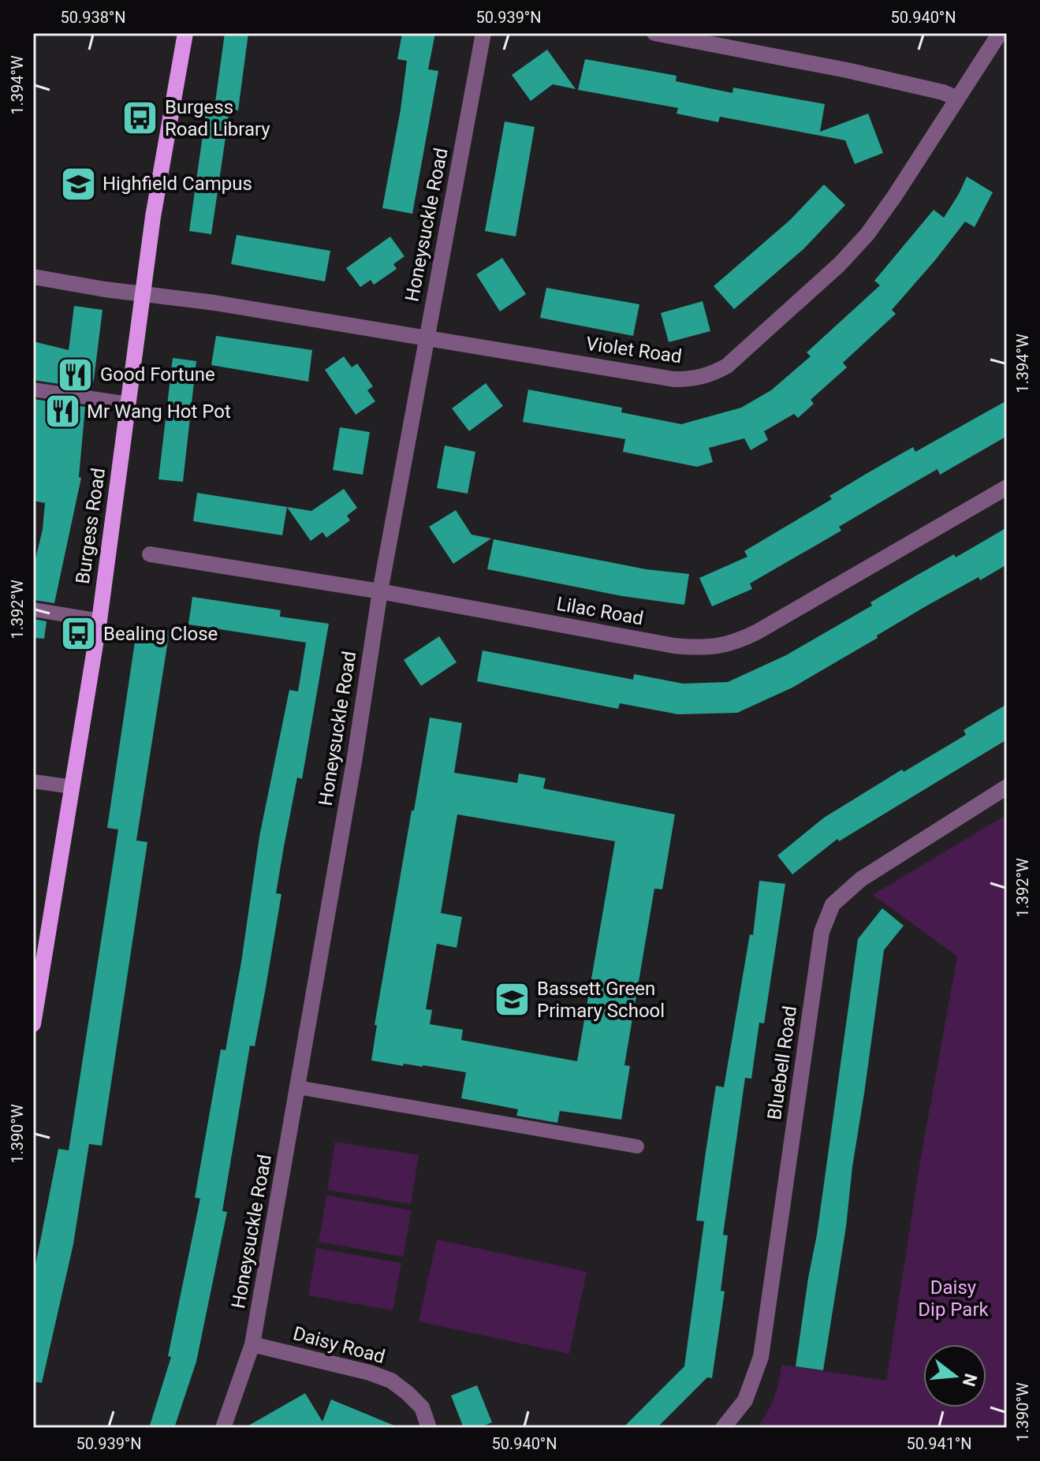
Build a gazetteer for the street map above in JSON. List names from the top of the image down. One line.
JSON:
{"streets":{"main road":["Burgess Road"],"street":["Honeysuckle Road","Violet Road","Lilac Road","Bluebell Road","Daisy Road"]},"crossings":[["Honeysuckle Road","Violet Road"],["Honeysuckle Road","Lilac Road"],["Honeysuckle Road","Daisy Road"],["Violet Road","Burgess Road"]],"parks":["Daisy Dip Park"],"places":{"bus stop":["Burgess Road Library","Bealing Close"],"school or university":["Highfield Campus","Bassett Green Primary School"],"restaurant":["Good Fortune","Mr Wang Hot Pot"]},"north":"right","coordinates":["50.938°N","50.939°N","50.940°N","1.394°W","1.392°W","1.390°W","50.941°N"]}
